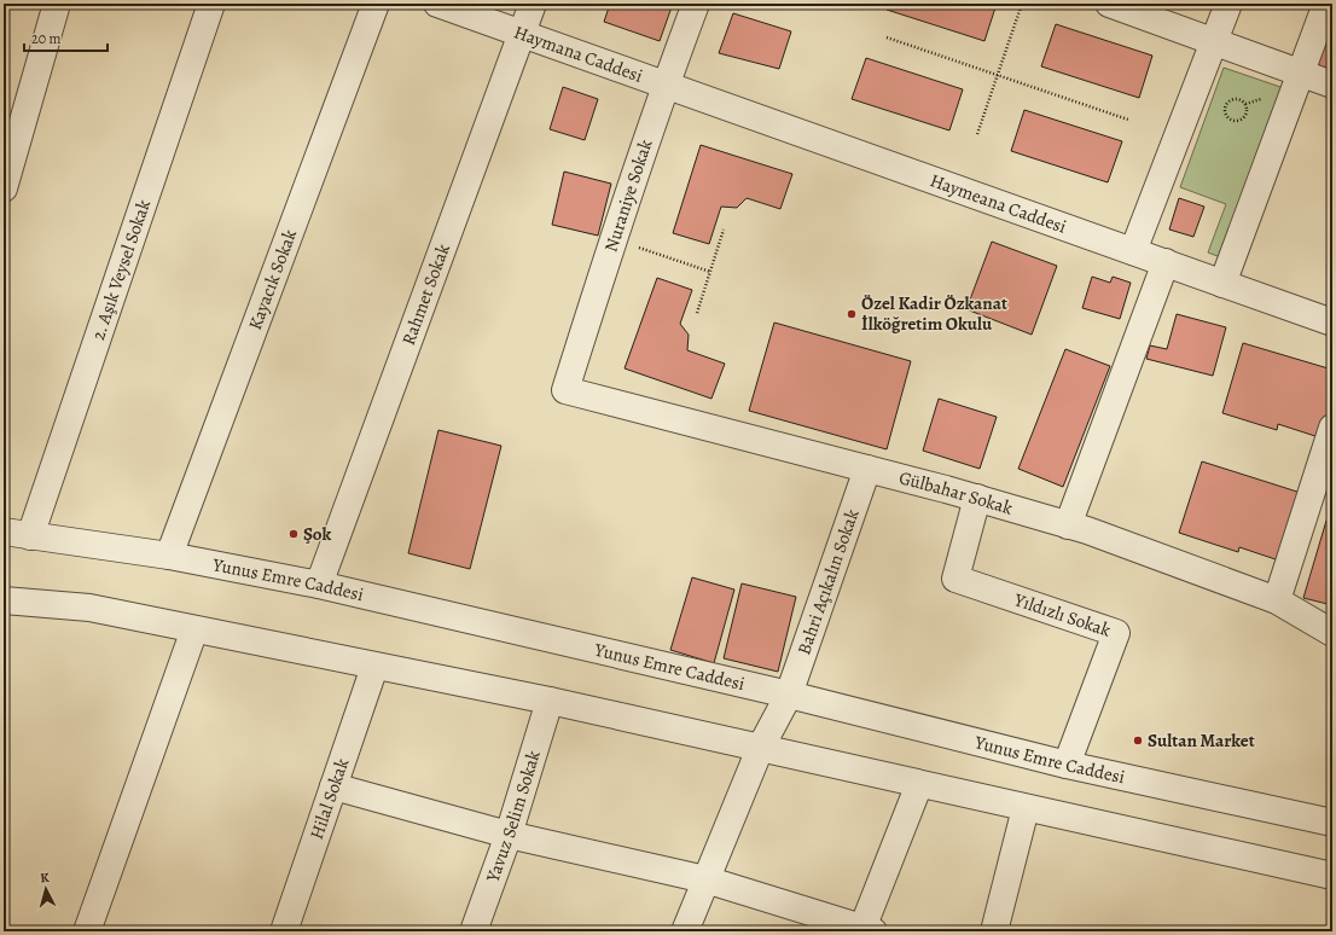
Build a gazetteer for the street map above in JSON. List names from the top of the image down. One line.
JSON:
{"streets":{"street":["Haymana Caddesi","Nuraniye Sokak","Haymeana Caddesi","2. Aşık Veysel Sokak","Kayacık Sokak","Rahmet Sokak","Gülbahar Sokak","Yunus Emre Caddesi","Bahri Açıkalın Sokak","Yıldızlı Sokak","Hilal Sokak","Yavuz Selim Sokak"]},"crossings":[["Haymana Caddesi","Nuraniye Sokak"],["Haymana Caddesi","Haymeana Caddesi"],["Haymana Caddesi","Rahmet Sokak"],["Nuraniye Sokak","Haymeana Caddesi"],["Nuraniye Sokak","Gülbahar Sokak"],["2. Aşık Veysel Sokak","Yunus Emre Caddesi"],["Kayacık Sokak","Yunus Emre Caddesi"],["Rahmet Sokak","Yunus Emre Caddesi"],["Gülbahar Sokak","Bahri Açıkalın Sokak"],["Gülbahar Sokak","Yıldızlı Sokak"],["Yunus Emre Caddesi","Bahri Açıkalın Sokak"],["Yunus Emre Caddesi","Yıldızlı Sokak"]],"places":["Özel Kadir Özkanat İlköğretim Okulu","Şok","Sultan Market"],"scale_bar":"20 m","north":"top"}
